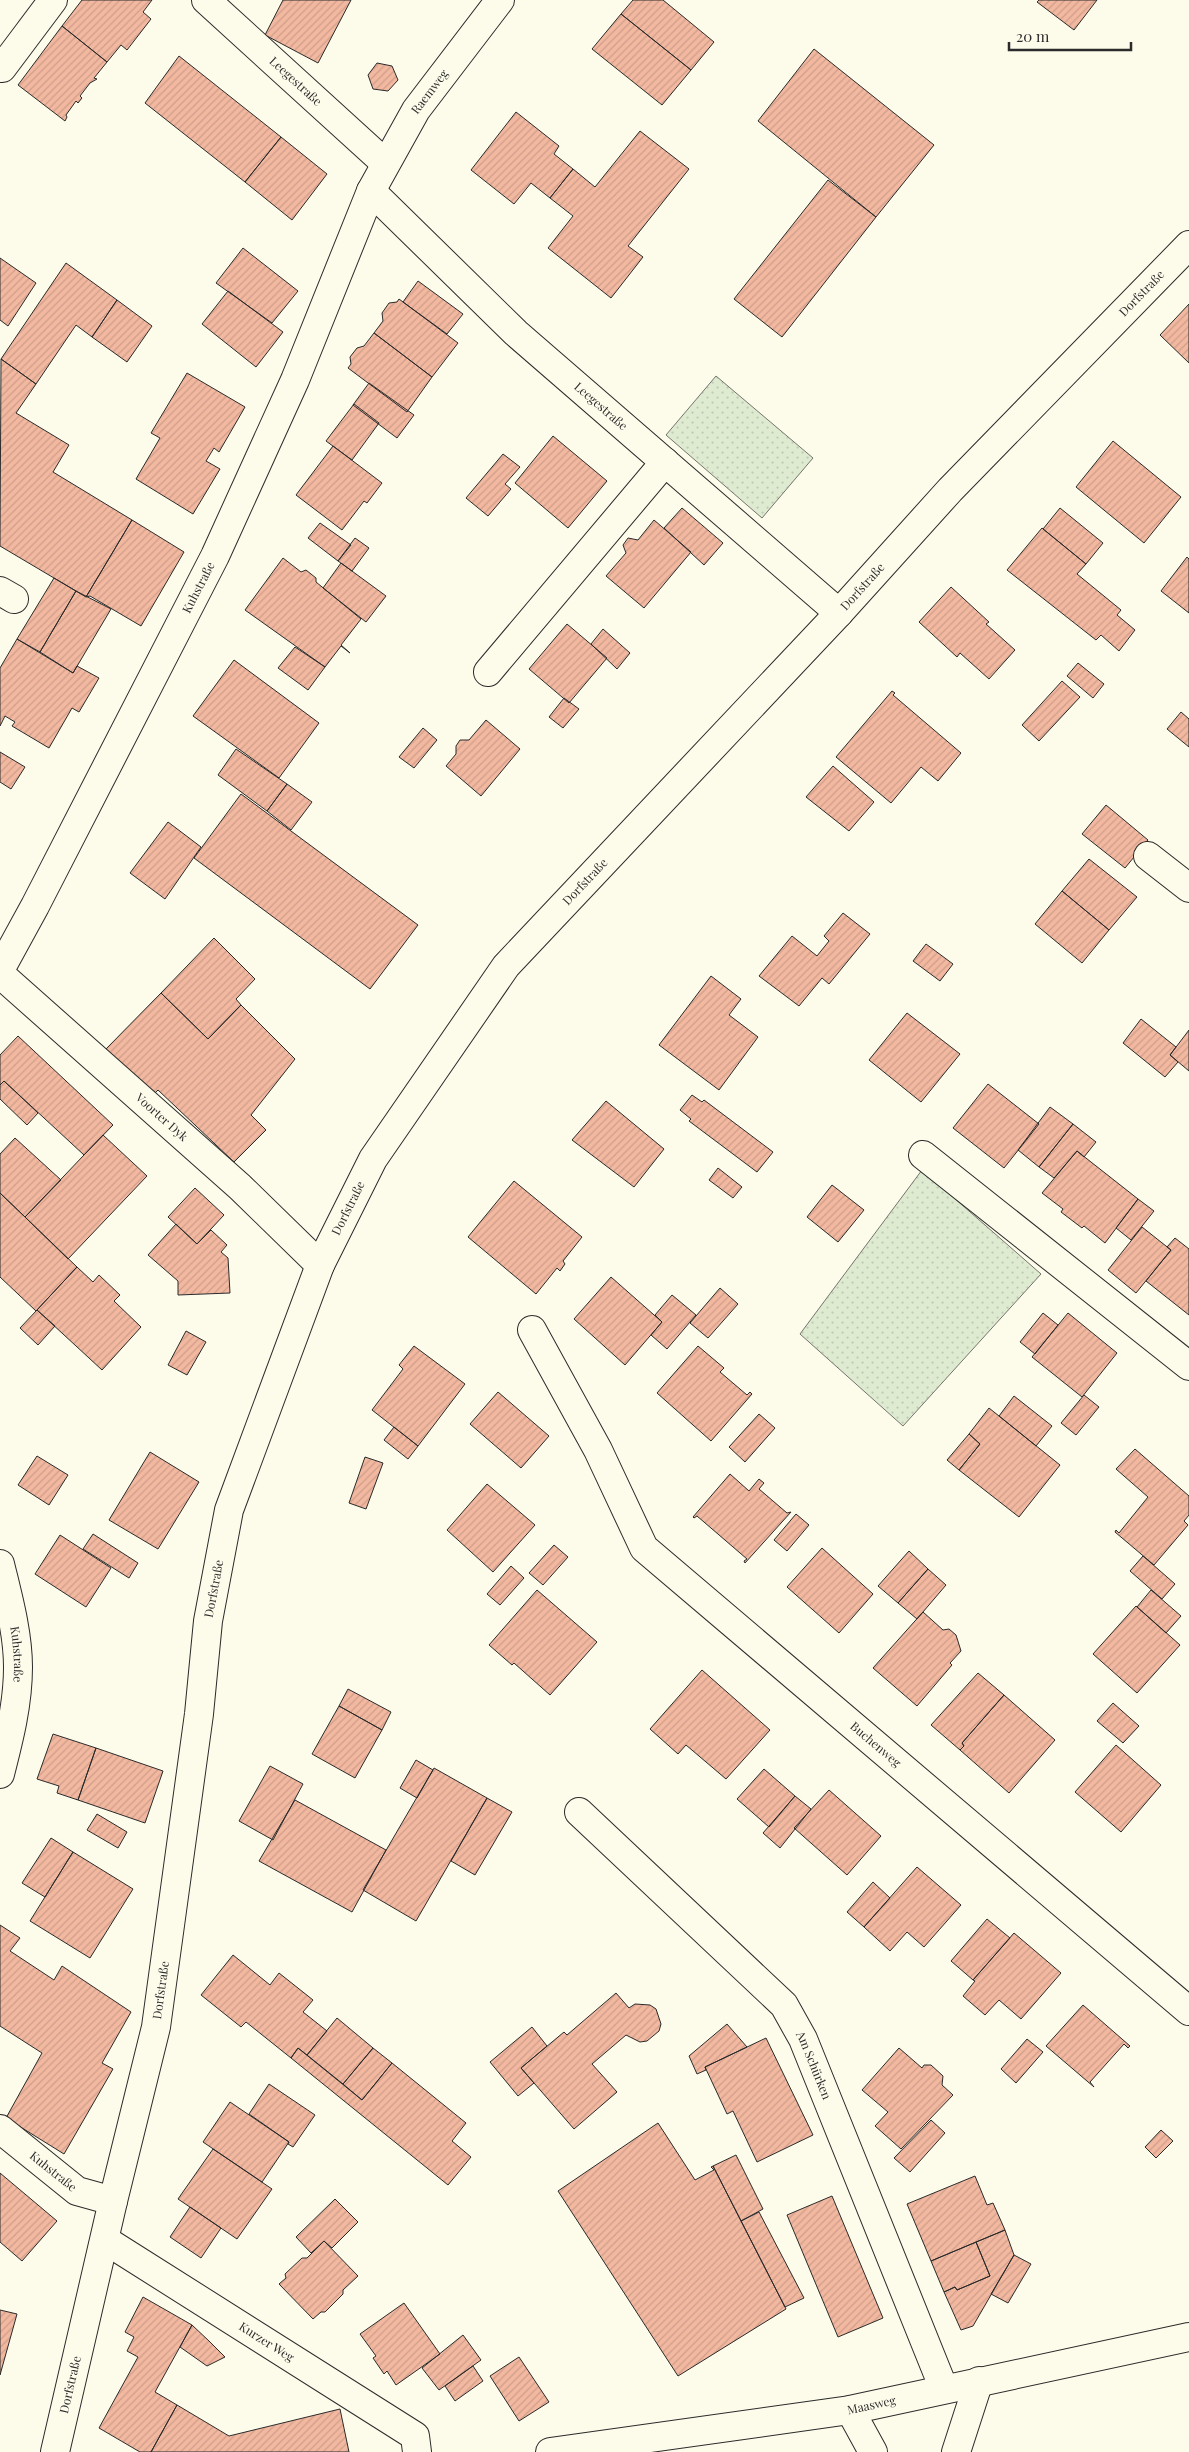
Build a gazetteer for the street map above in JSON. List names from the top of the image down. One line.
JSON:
{"streets":{"street":["Leegestraße","Raemweg","Dorfstraße","Kuhstraße","Voorter Dyk","Buchenweg","Am Schürken","Kurzer Weg","Maasweg"]},"crossings":[["Leegestraße","Raemweg"],["Leegestraße","Dorfstraße"],["Leegestraße","Kuhstraße"],["Raemweg","Kuhstraße"],["Dorfstraße","Kuhstraße"],["Dorfstraße","Voorter Dyk"],["Dorfstraße","Kurzer Weg"],["Am Schürken","Maasweg"]],"scale_bar":"20 m"}
